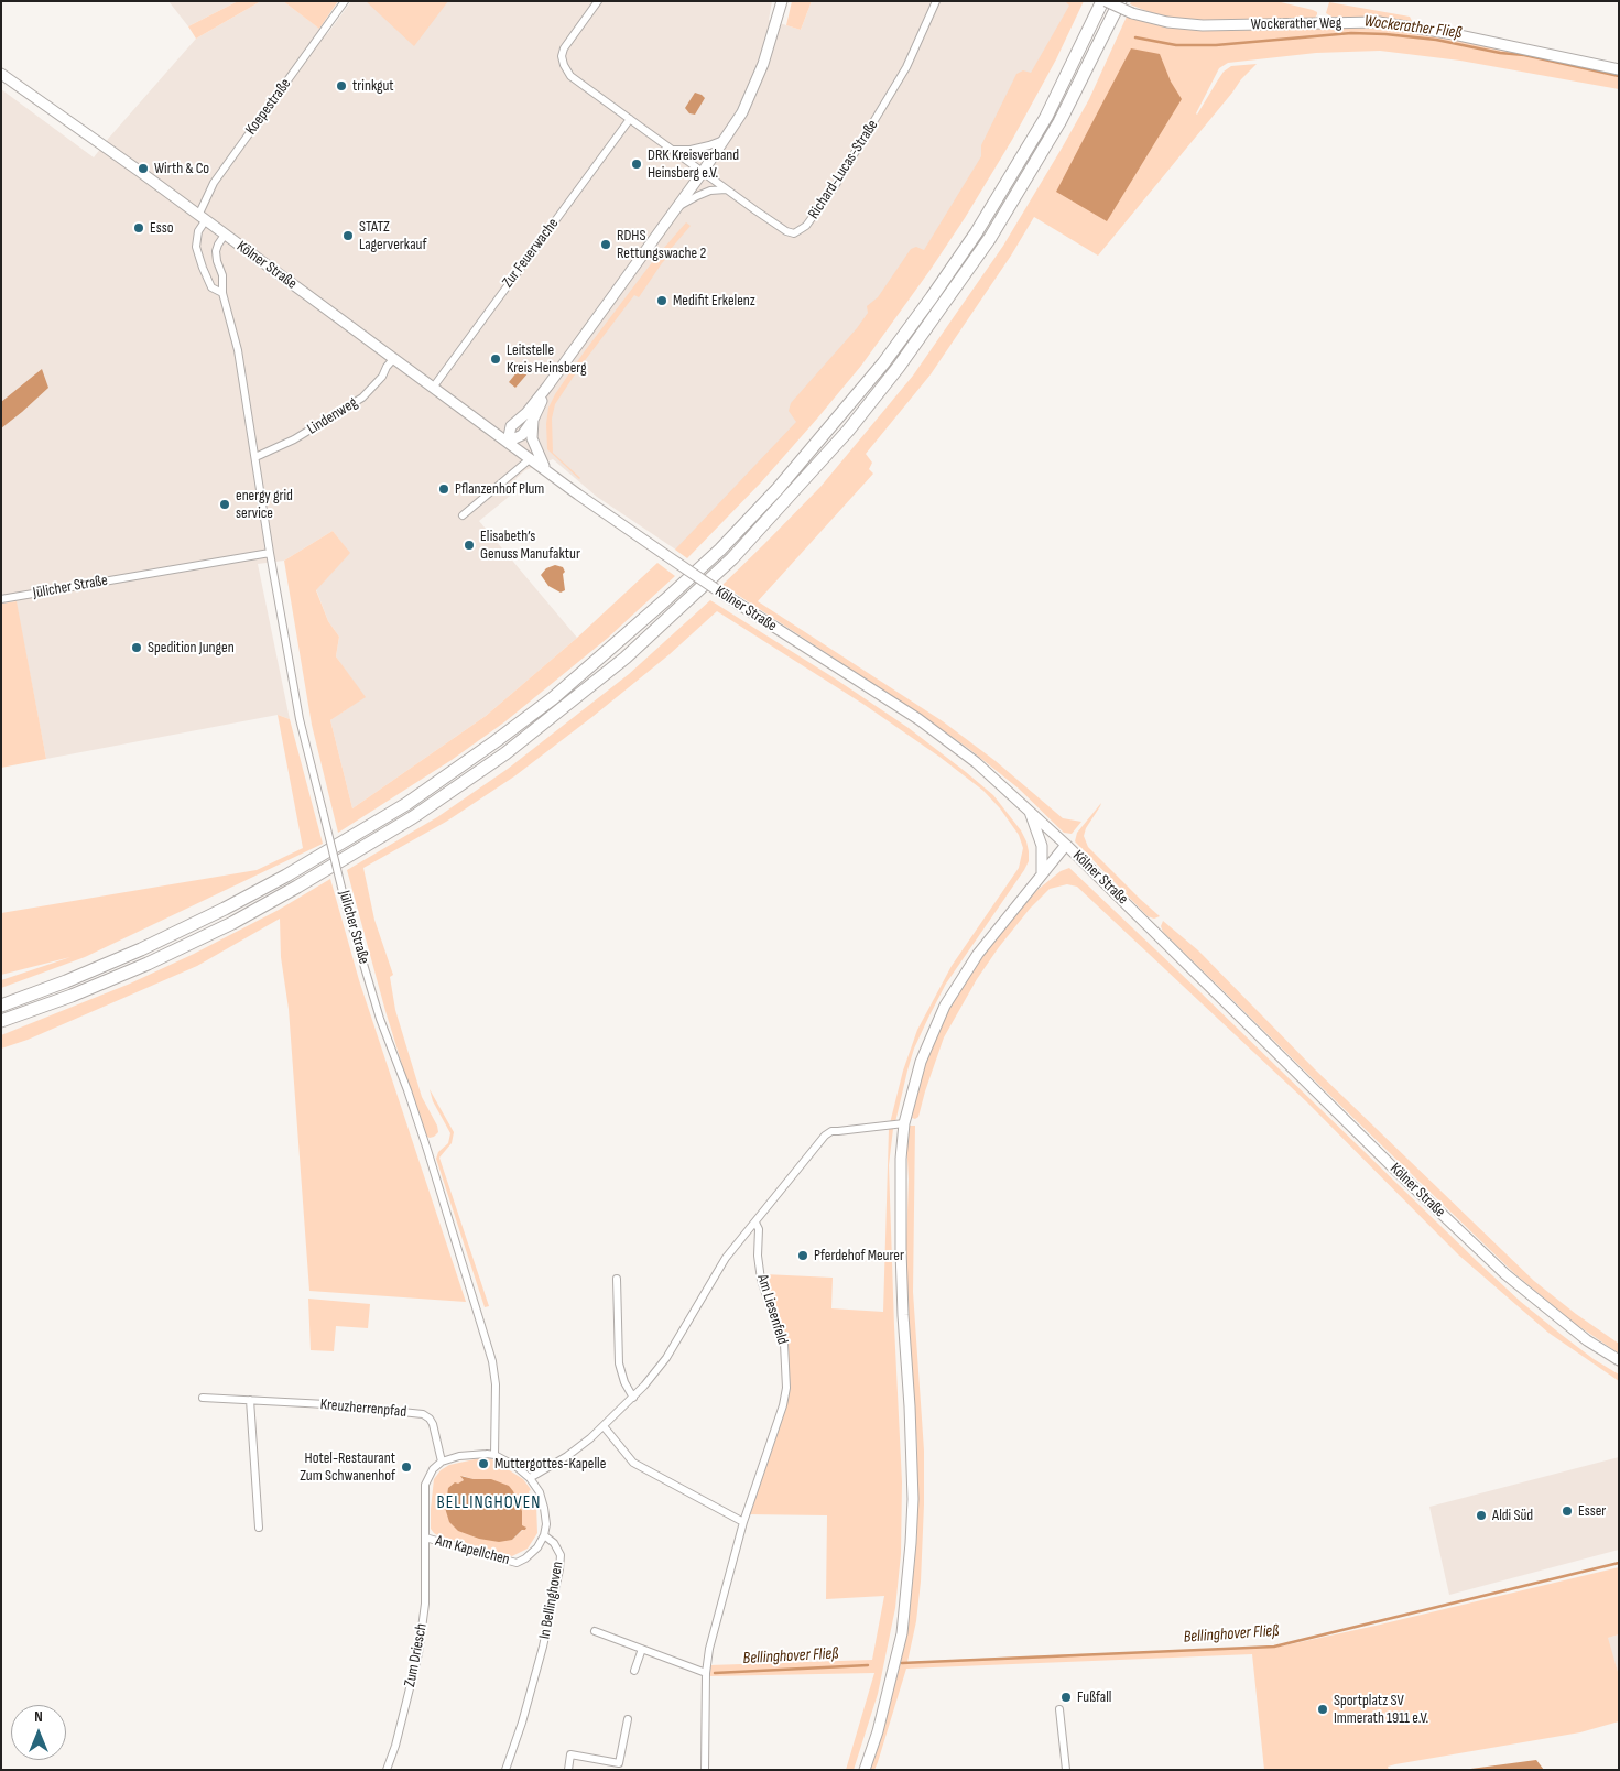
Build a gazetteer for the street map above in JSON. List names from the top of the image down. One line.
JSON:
{"streets":{"main road":["Wockerather Weg","Kölner Straße"],"street":["Koepestraße","Richard-Lucas-Straße","Zur Feuerwache","Lindenweg","Jülicher Straße","Am Liesenfeld","Kreuzherrenpfad","Am Kapellchen","In Bellinghoven","Zum Driesch"]},"crossings":[["Koepestraße","Kölner Straße"],["Koepestraße","Jülicher Straße"],["Richard-Lucas-Straße","Zur Feuerwache"],["Zur Feuerwache","Kölner Straße"],["Kölner Straße","Lindenweg"],["Kölner Straße","Jülicher Straße"],["Lindenweg","Jülicher Straße"],["Jülicher Straße","Kreuzherrenpfad"],["Jülicher Straße","Am Kapellchen"],["Jülicher Straße","In Bellinghoven"],["Jülicher Straße","Zum Driesch"],["Kreuzherrenpfad","Am Kapellchen"],["Kreuzherrenpfad","In Bellinghoven"],["Kreuzherrenpfad","Zum Driesch"],["Am Kapellchen","In Bellinghoven"],["Am Kapellchen","Zum Driesch"],["In Bellinghoven","Zum Driesch"]],"districts":["BELLINGHOVEN"],"water":["Wockerather Fließ","Bellinghover Fließ"],"places":["trinkgut","DRK Kreisverband Heinsberg e.V.","Wirth & Co","Esso","STATZ Lagerverkauf","RDHS Rettungswache 2","Medifit Erkelenz","Leitstelle Kreis Heinsberg","Pflanzenhof Plum","energy grid service","Elisabeth’s Genuss Manufaktur","Spedition Jungen","Pferdehof Meurer","Muttergottes-Kapelle","Hotel-Restaurant Zum Schwanenhof","Esser","Aldi Süd","Fußfall","Sportplatz SV Immerath 1911 e.V."],"north":"top"}
